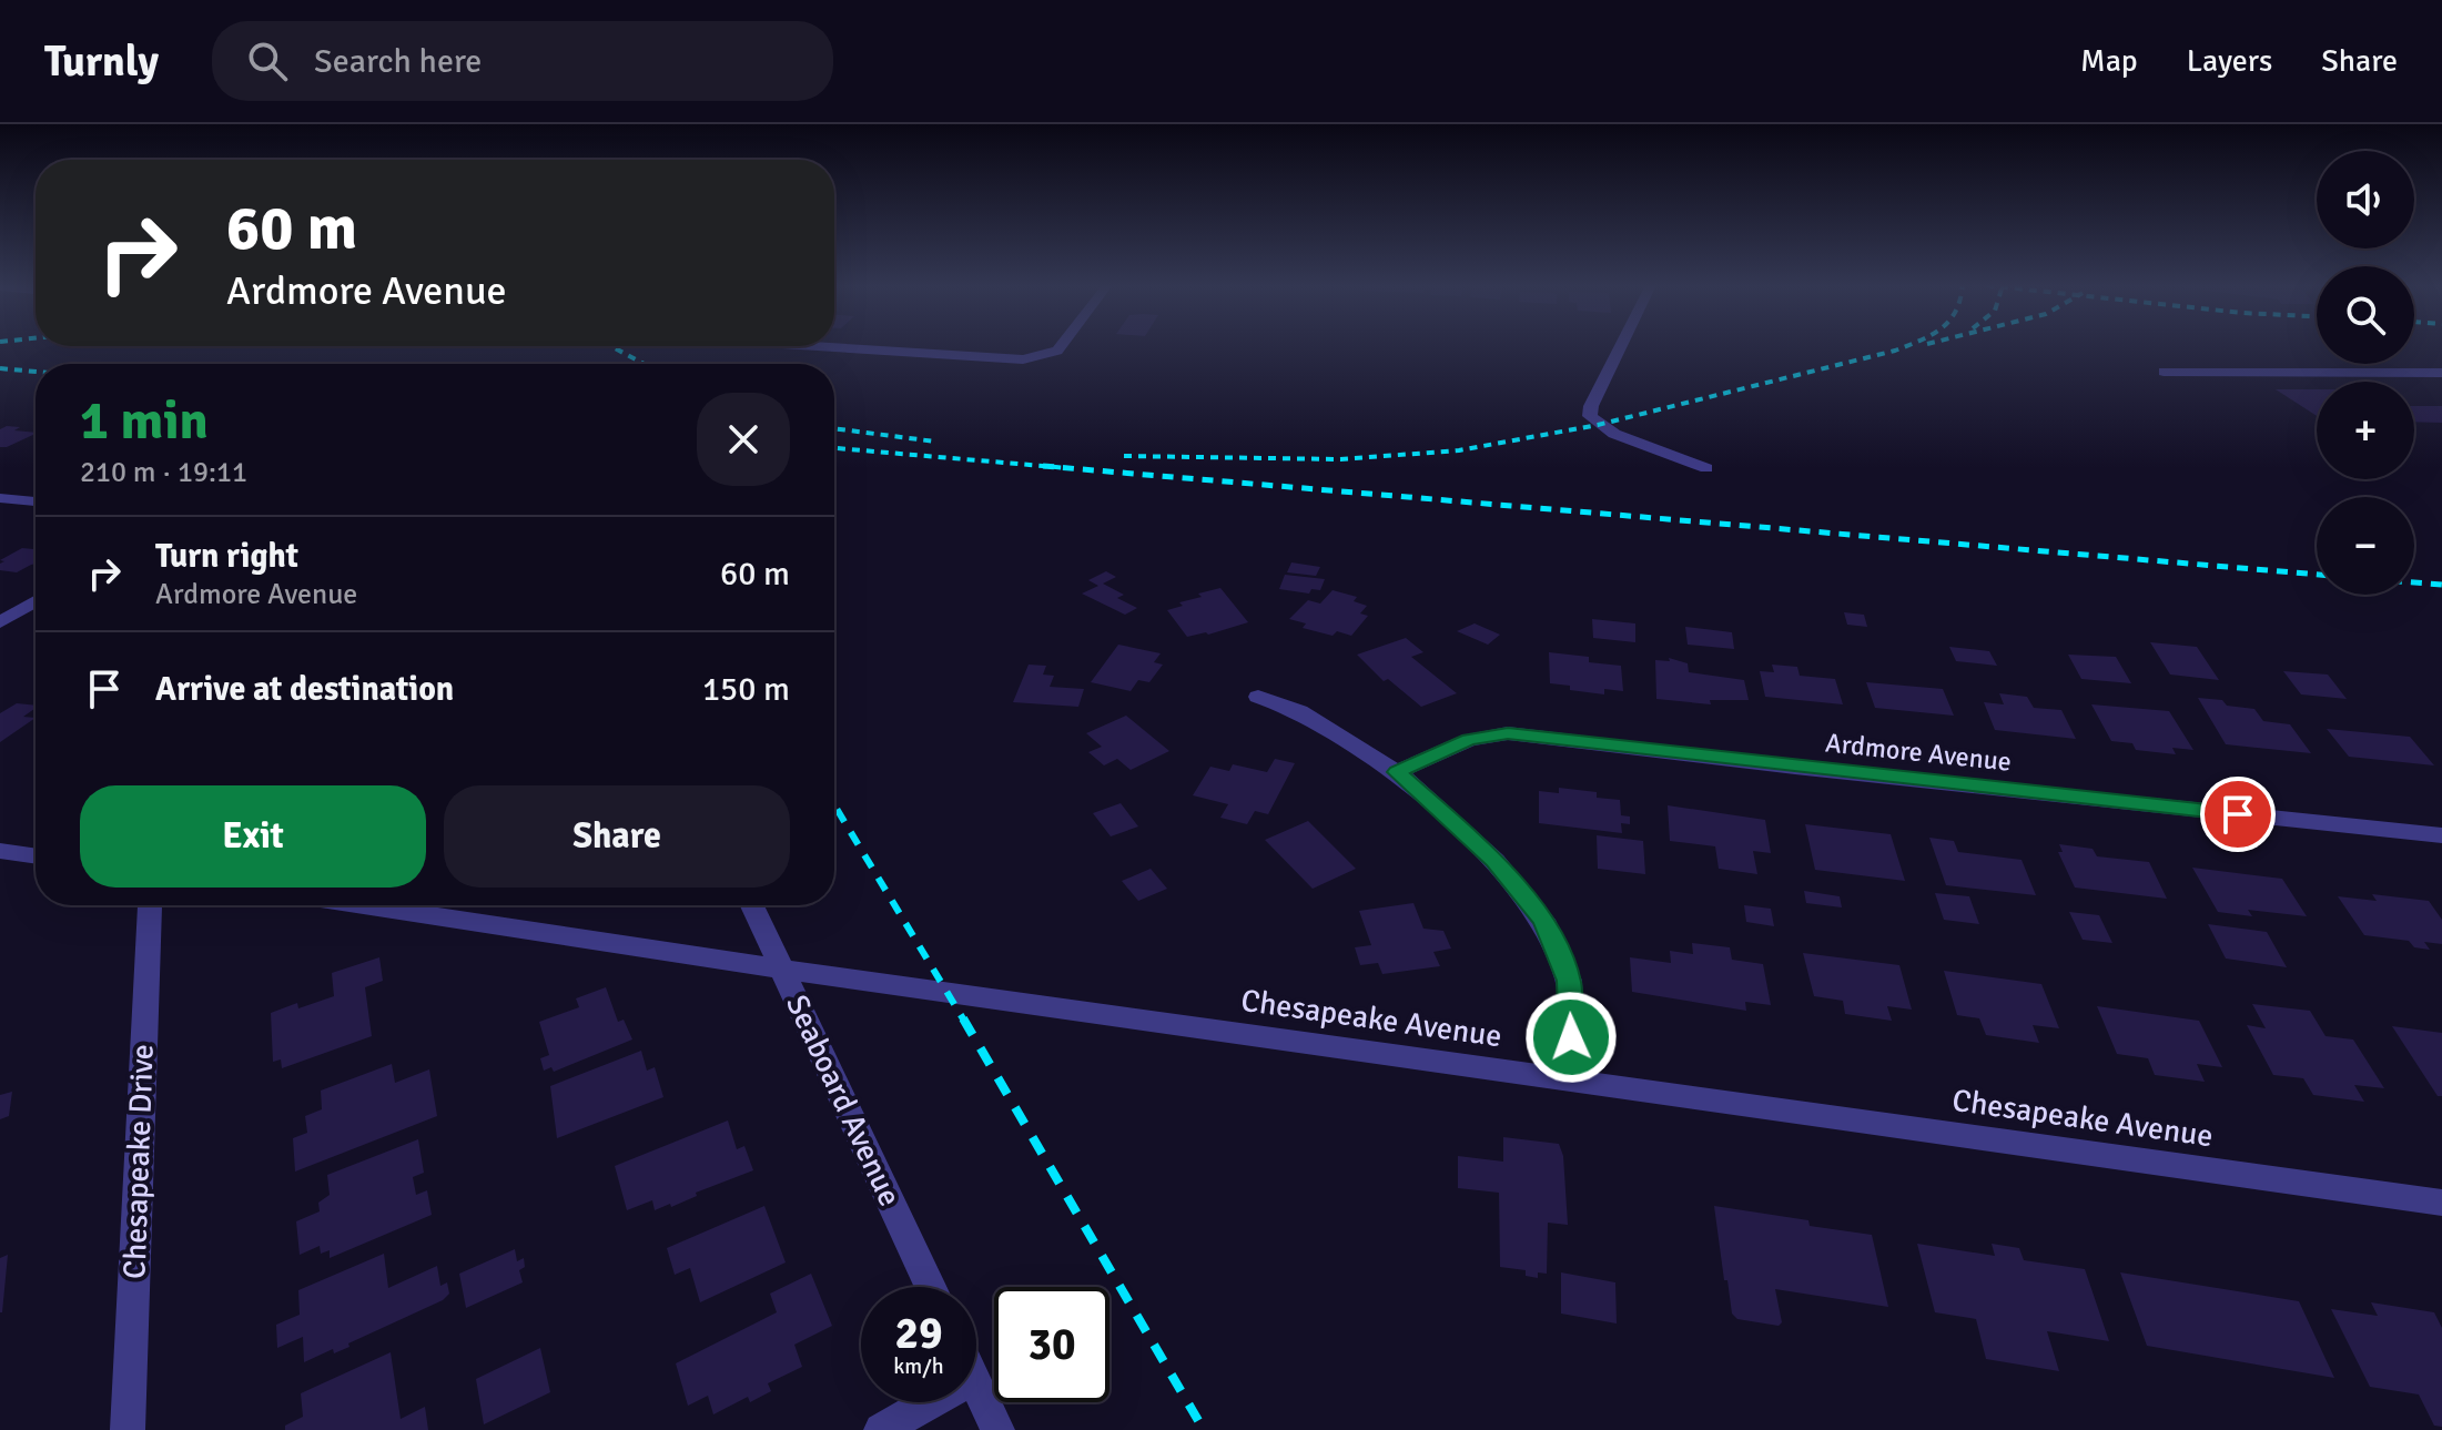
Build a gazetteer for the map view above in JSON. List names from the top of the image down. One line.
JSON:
{"streets":{"street":["Ardmore Avenue","Chesapeake Avenue","Seaboard Avenue","Chesapeake Drive"]},"crossings":[["Chesapeake Avenue","Seaboard Avenue"]],"page":{"header":"Turnly","search":"Search here","nav":["Map","Layers","Share"],"map_buttons":["+","−"],"turn":["60 m","Ardmore Avenue"],"heading":["1 min","210 m · 19:11"],"list":[{"name":"Turn right","note":"Ardmore Avenue","value":"60 m"},{"name":"Arrive at destination","value":"150 m"}],"buttons":["Exit","Share"],"speed":"29 km/h","limit":"30"}}
